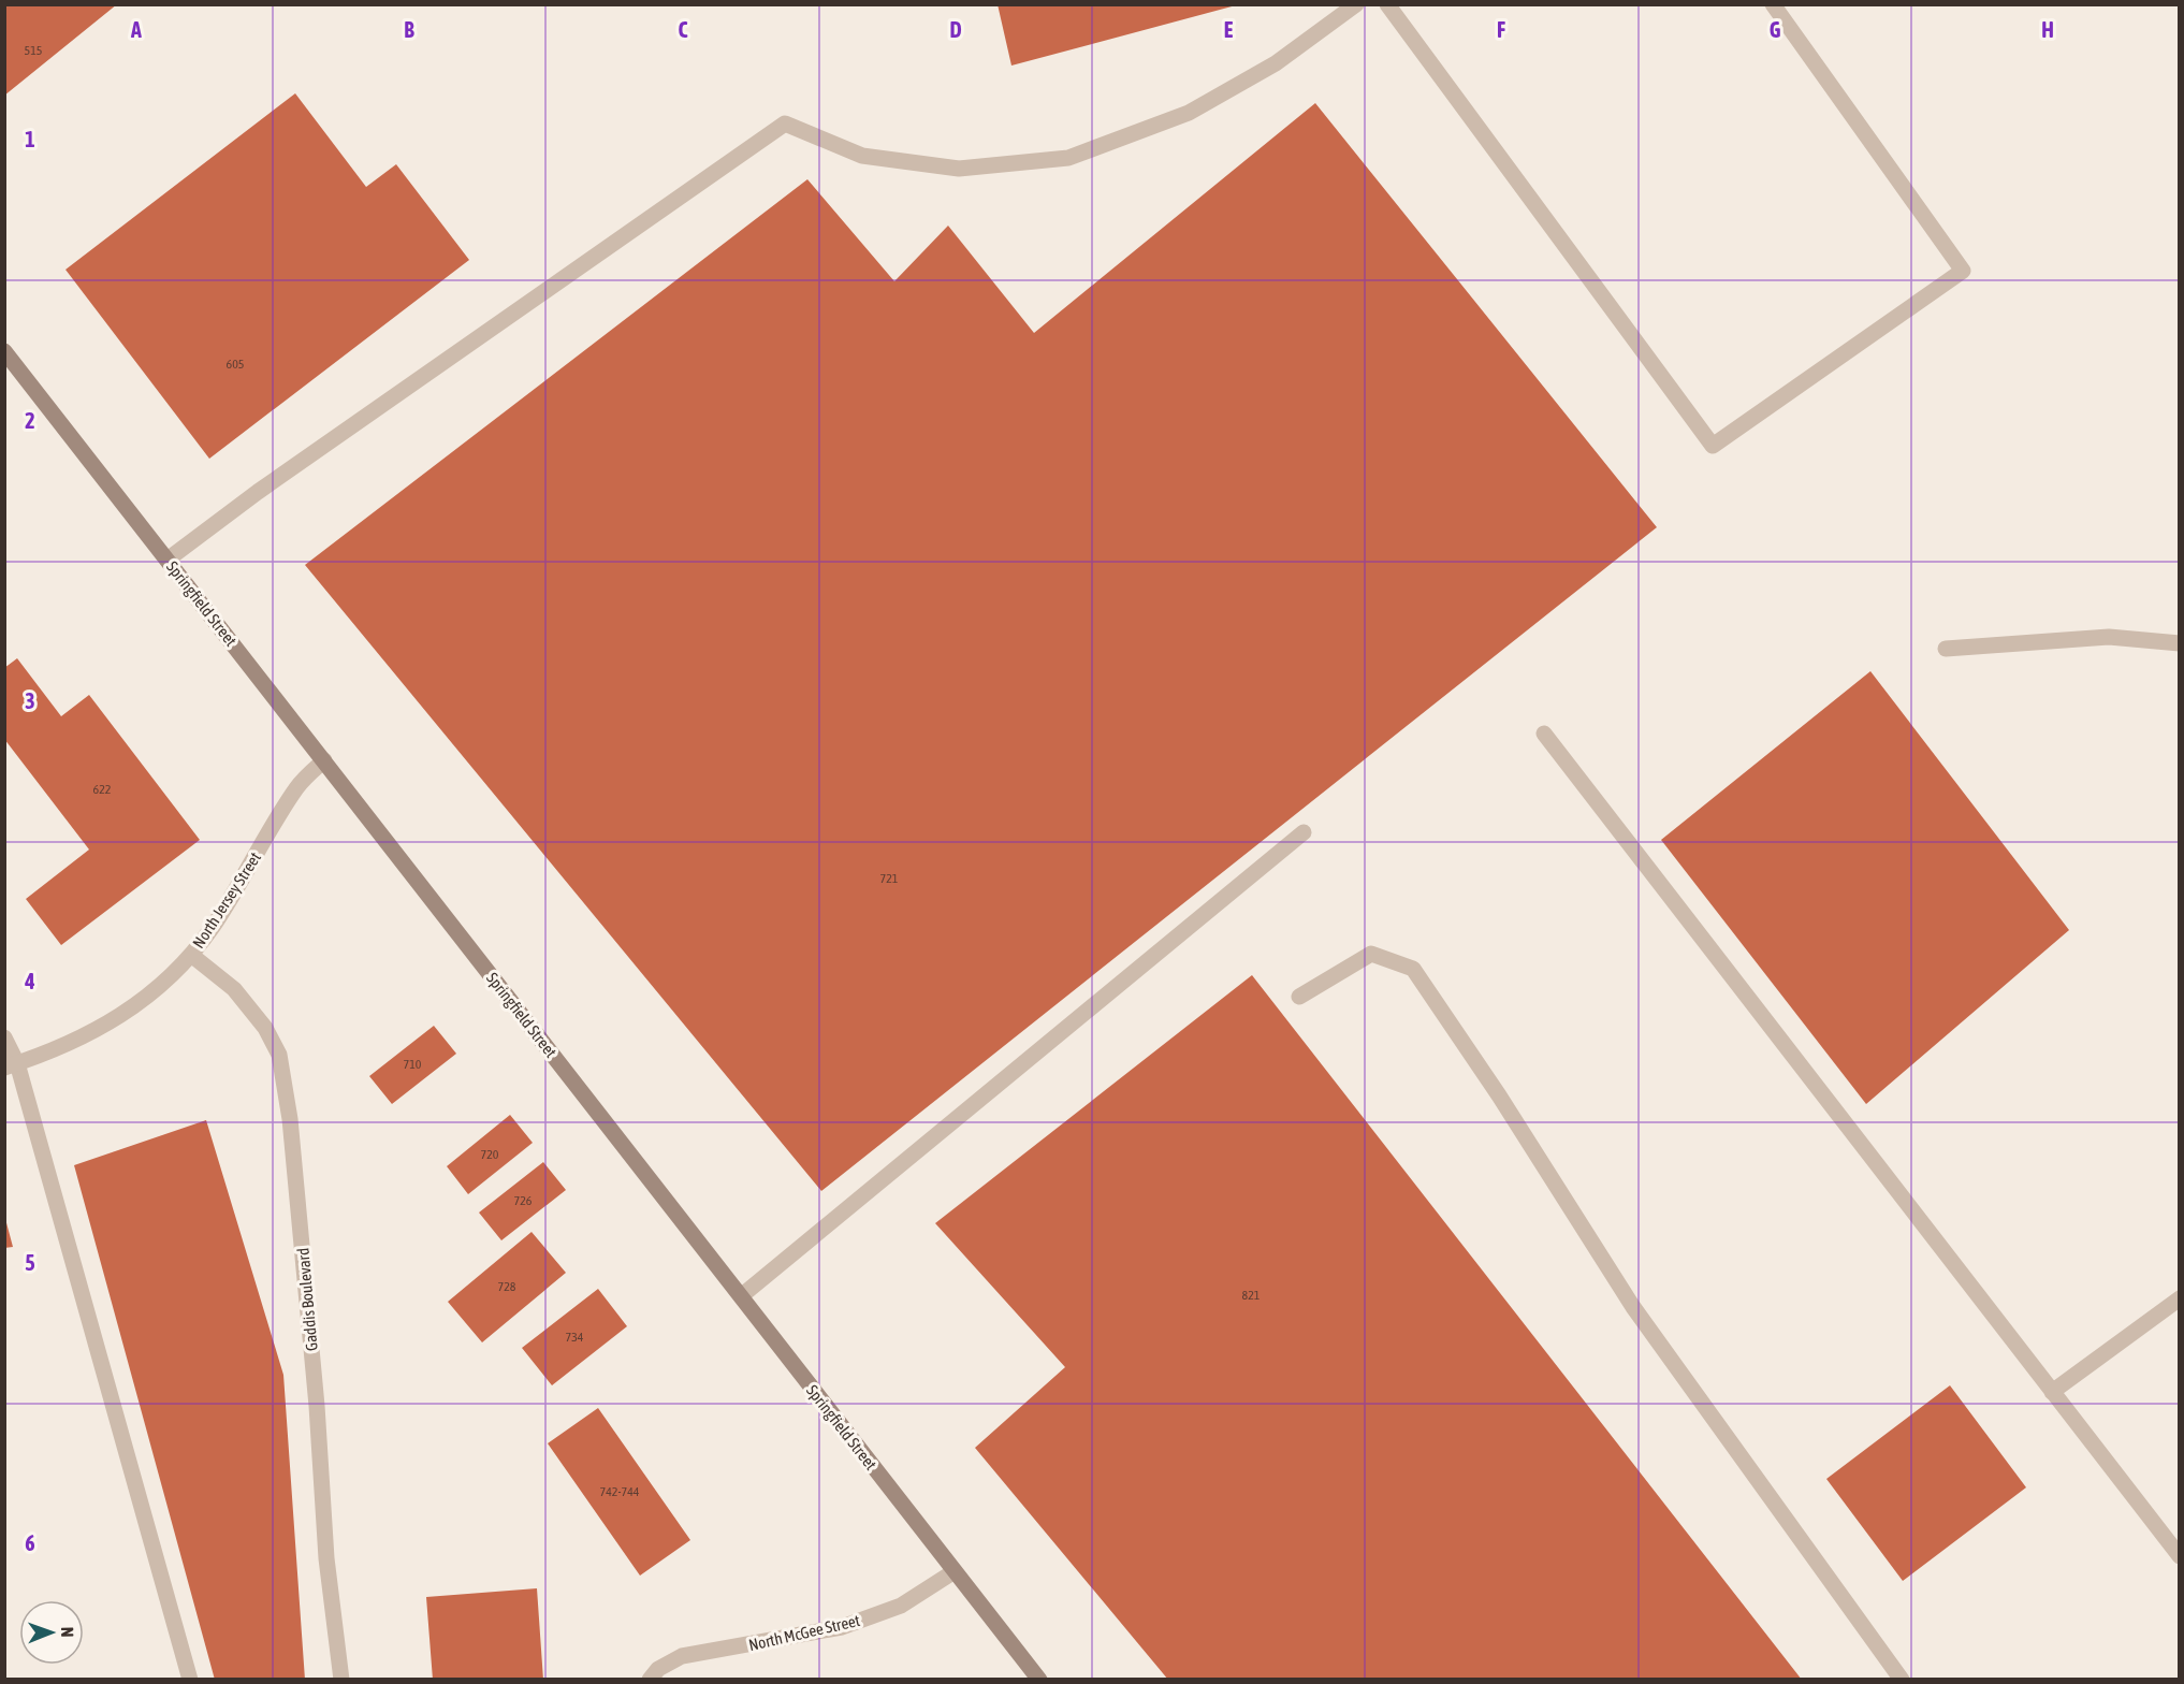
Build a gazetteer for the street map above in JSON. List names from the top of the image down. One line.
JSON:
{"streets":{"main road":["Springfield Street"],"street":["North Jersey Street","Gaddis Boulevard","North McGee Street"]},"crossings":[["Springfield Street","North Jersey Street"],["Springfield Street","North McGee Street"],["North Jersey Street","Gaddis Boulevard"]],"house_numbers":["515","605","622","721","710","720","726","728","821","734","742-744"],"north":"right","grid":{"columns":["A","B","C","D","E","F","G","H"],"rows":["1","2","3","4","5","6"]}}
